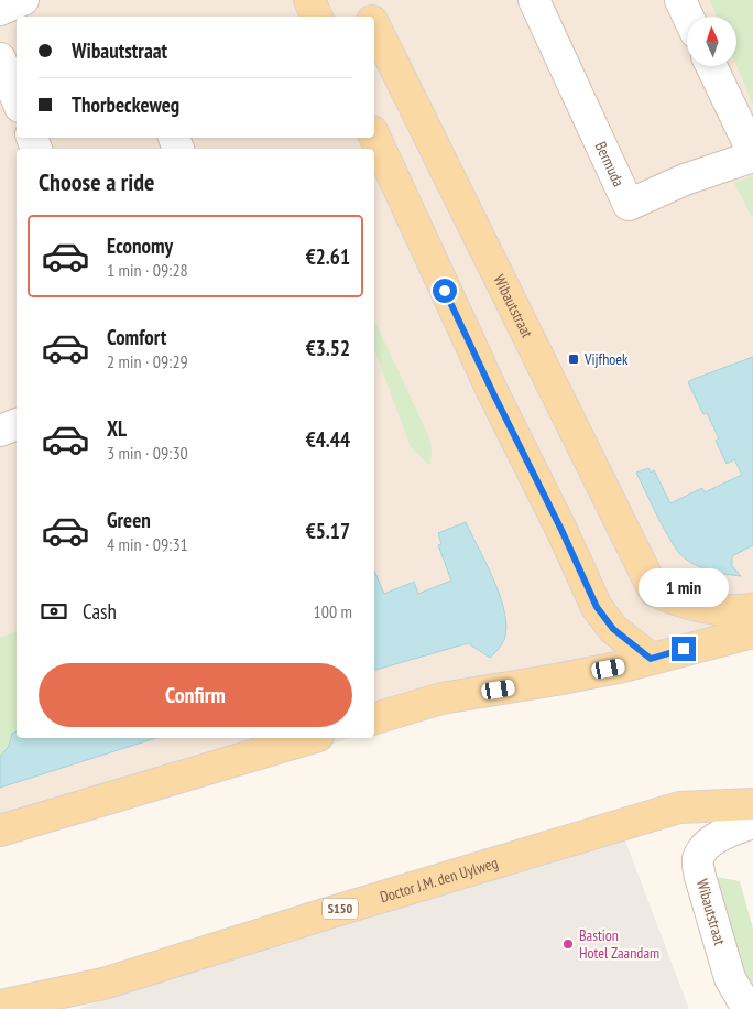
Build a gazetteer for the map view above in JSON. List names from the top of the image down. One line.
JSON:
{"streets":{"main road":["Wibautstraat","Doctor J.M. den Uylweg","S150"],"street":["Bermuda"]},"crossings":[["Wibautstraat","Doctor J.M. den Uylweg"]],"places":{"transit":["Vijfhoek"],"other":["Bastion Hotel Zaandam"]},"north":"top","page":{"banner":["Wibautstraat","Thorbeckeweg"],"heading":"Choose a ride","list":[{"name":"Economy","note":"1 min · 09:28","value":"€2.61"},{"name":"Comfort","note":"2 min · 09:29","value":"€3.52"},{"name":"XL","note":"3 min · 09:30","value":"€4.44"},{"name":"Green","note":"4 min · 09:31","value":"€5.17"}],"bubble":"1 min","pay":["Cash","100 m"],"buttons":"Confirm"}}
